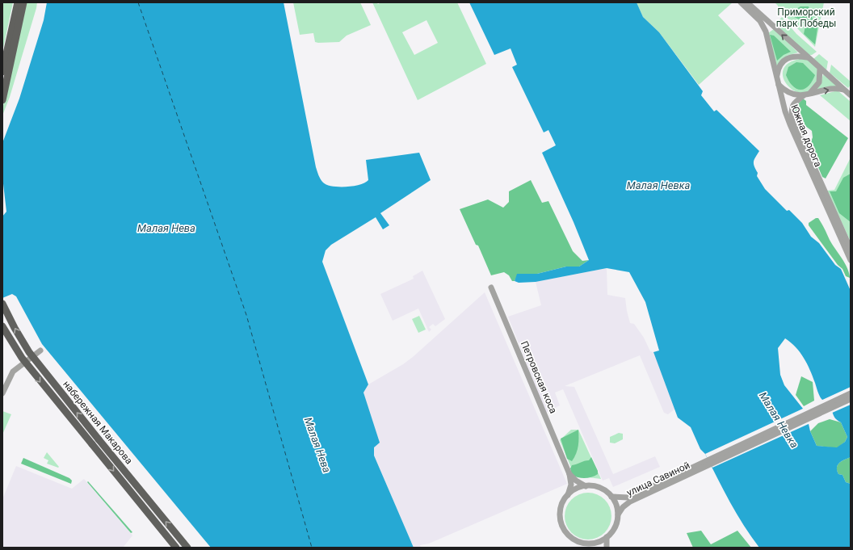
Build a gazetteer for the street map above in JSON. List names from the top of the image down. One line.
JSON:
{"streets":{"main road":["набережная Макарова"],"street":["Южная дорога","Петровская коса","улица Савиной"]},"crossings":[["Петровская коса","улица Савиной"]],"water":["Малая Невка","Малая Нева"],"parks":["Приморский парк Победы"]}
